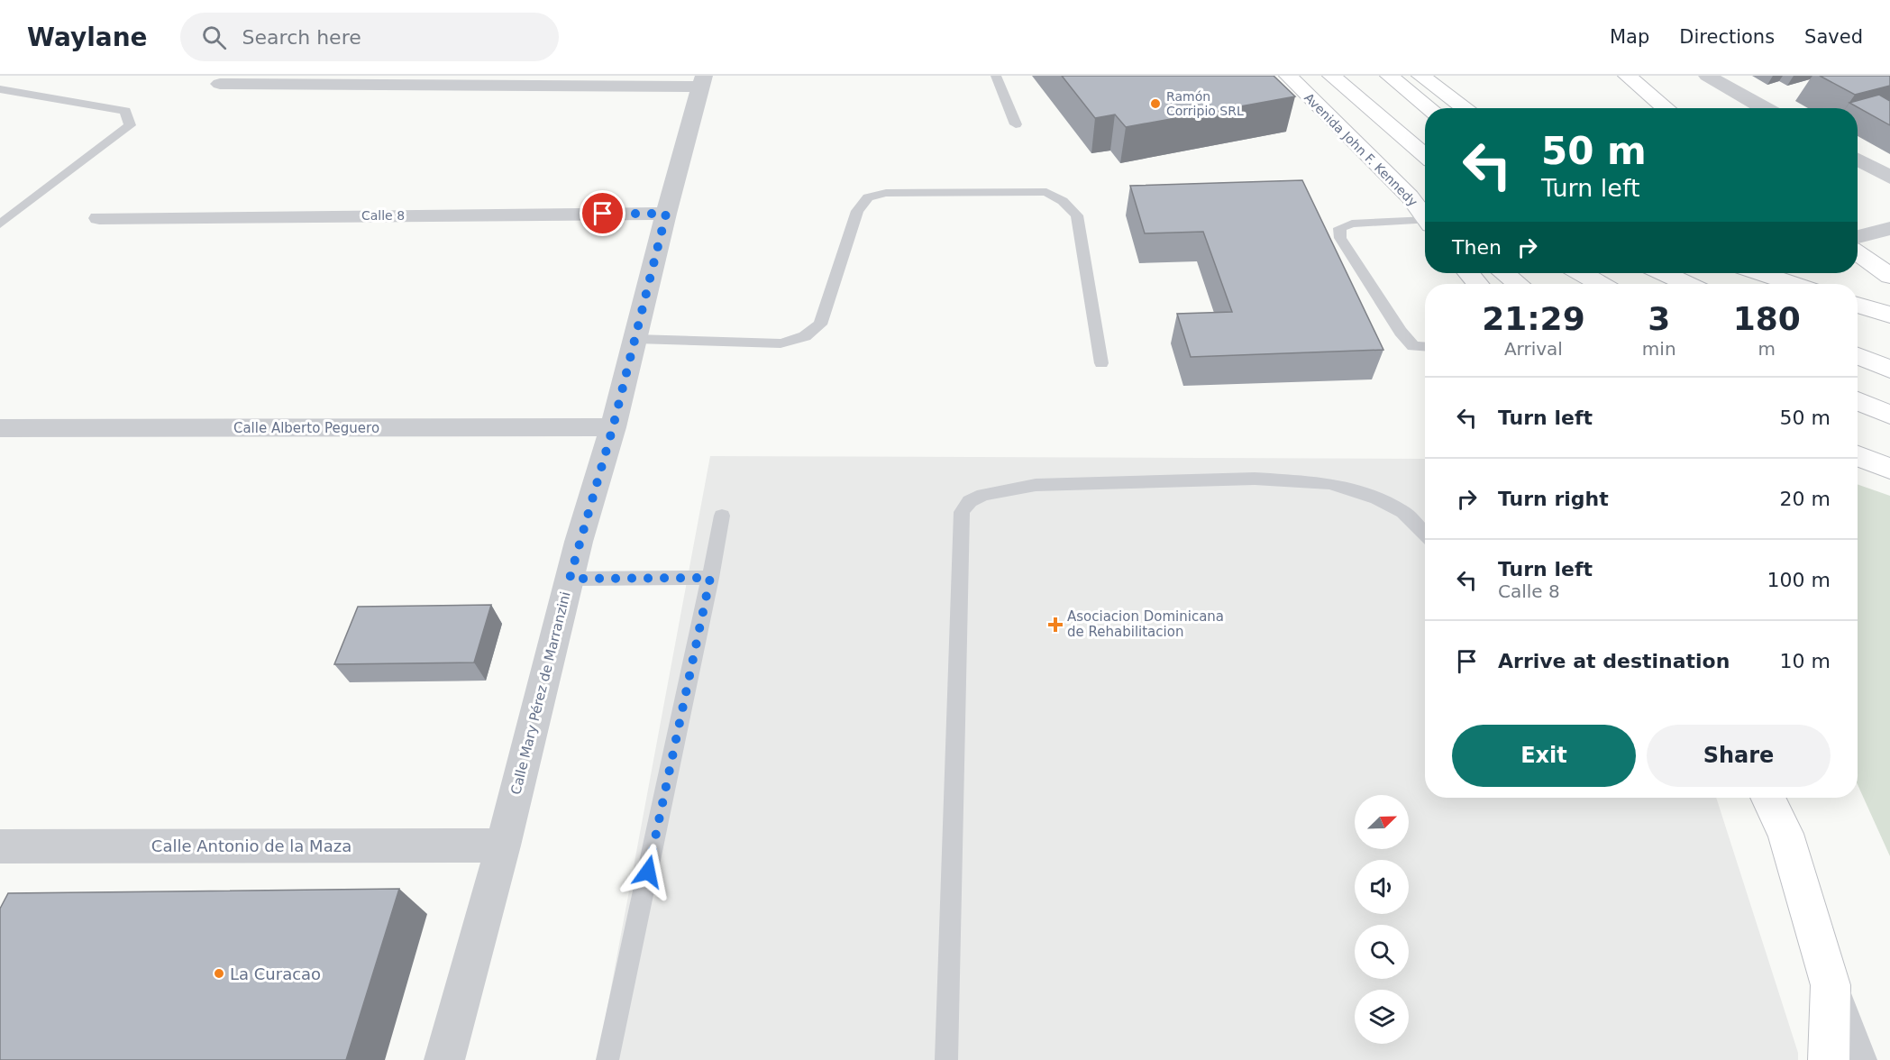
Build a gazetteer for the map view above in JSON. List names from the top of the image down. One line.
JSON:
{"streets":{"main road":["Avenida John F. Kennedy"],"street":["Calle 8","Calle Alberto Peguero","Calle Mary Pérez de Marranzini","Calle Antonio de la Maza"]},"crossings":[["Calle 8","Calle Mary Pérez de Marranzini"],["Calle Alberto Peguero","Calle Mary Pérez de Marranzini"],["Calle Mary Pérez de Marranzini","Calle Antonio de la Maza"]],"places":{"other":["Ramón Corripio SRL","La Curacao"],"health":["Asociacion Dominicana de Rehabilitacion"]},"north":"top right","page":{"header":"Waylane","search":"Search here","nav":["Map","Directions","Saved"],"turn":["50 m","Turn left"],"then":"Then","eta":["21:29","Arrival","3","min","180","m"],"list":[{"name":"Turn left","value":"50 m"},{"name":"Turn right","value":"20 m"},{"name":"Turn left","note":"Calle 8","value":"100 m"},{"name":"Arrive at destination","value":"10 m"}],"buttons":["Exit","Share"]}}
